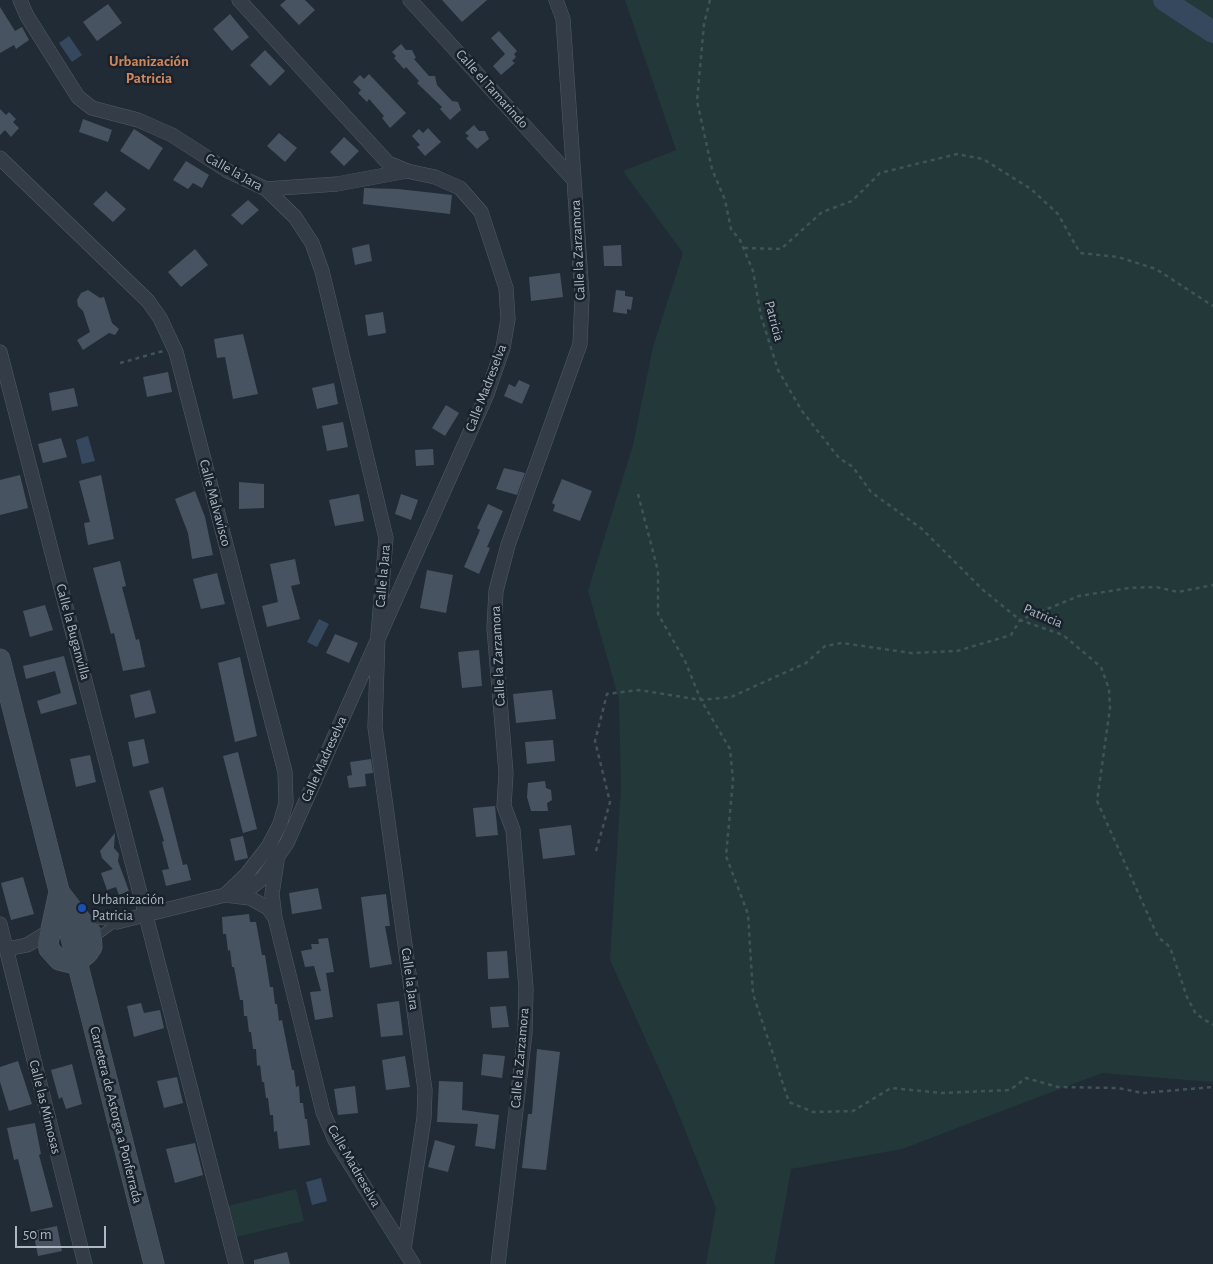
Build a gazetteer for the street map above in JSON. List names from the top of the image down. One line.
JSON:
{"streets":{"main road":["Carretera de Astorga a Ponferrada"],"street":["Calle el Tamarindo","Calle la Jara","Calle la Zarzamora","Calle Madreselva","Calle Malvavisco","Calle la Buganvilla","Calle las Mimosas"],"path":["Patricia"]},"crossings":[["Calle el Tamarindo","Calle la Zarzamora"],["Calle la Jara","Calle Madreselva"],["Calle Madreselva","Calle Malvavisco"],["Calle Madreselva","Calle la Buganvilla"]],"districts":["Urbanización Patricia"],"places":["Urbanización Patricia"],"scale_bar":"50 m"}
